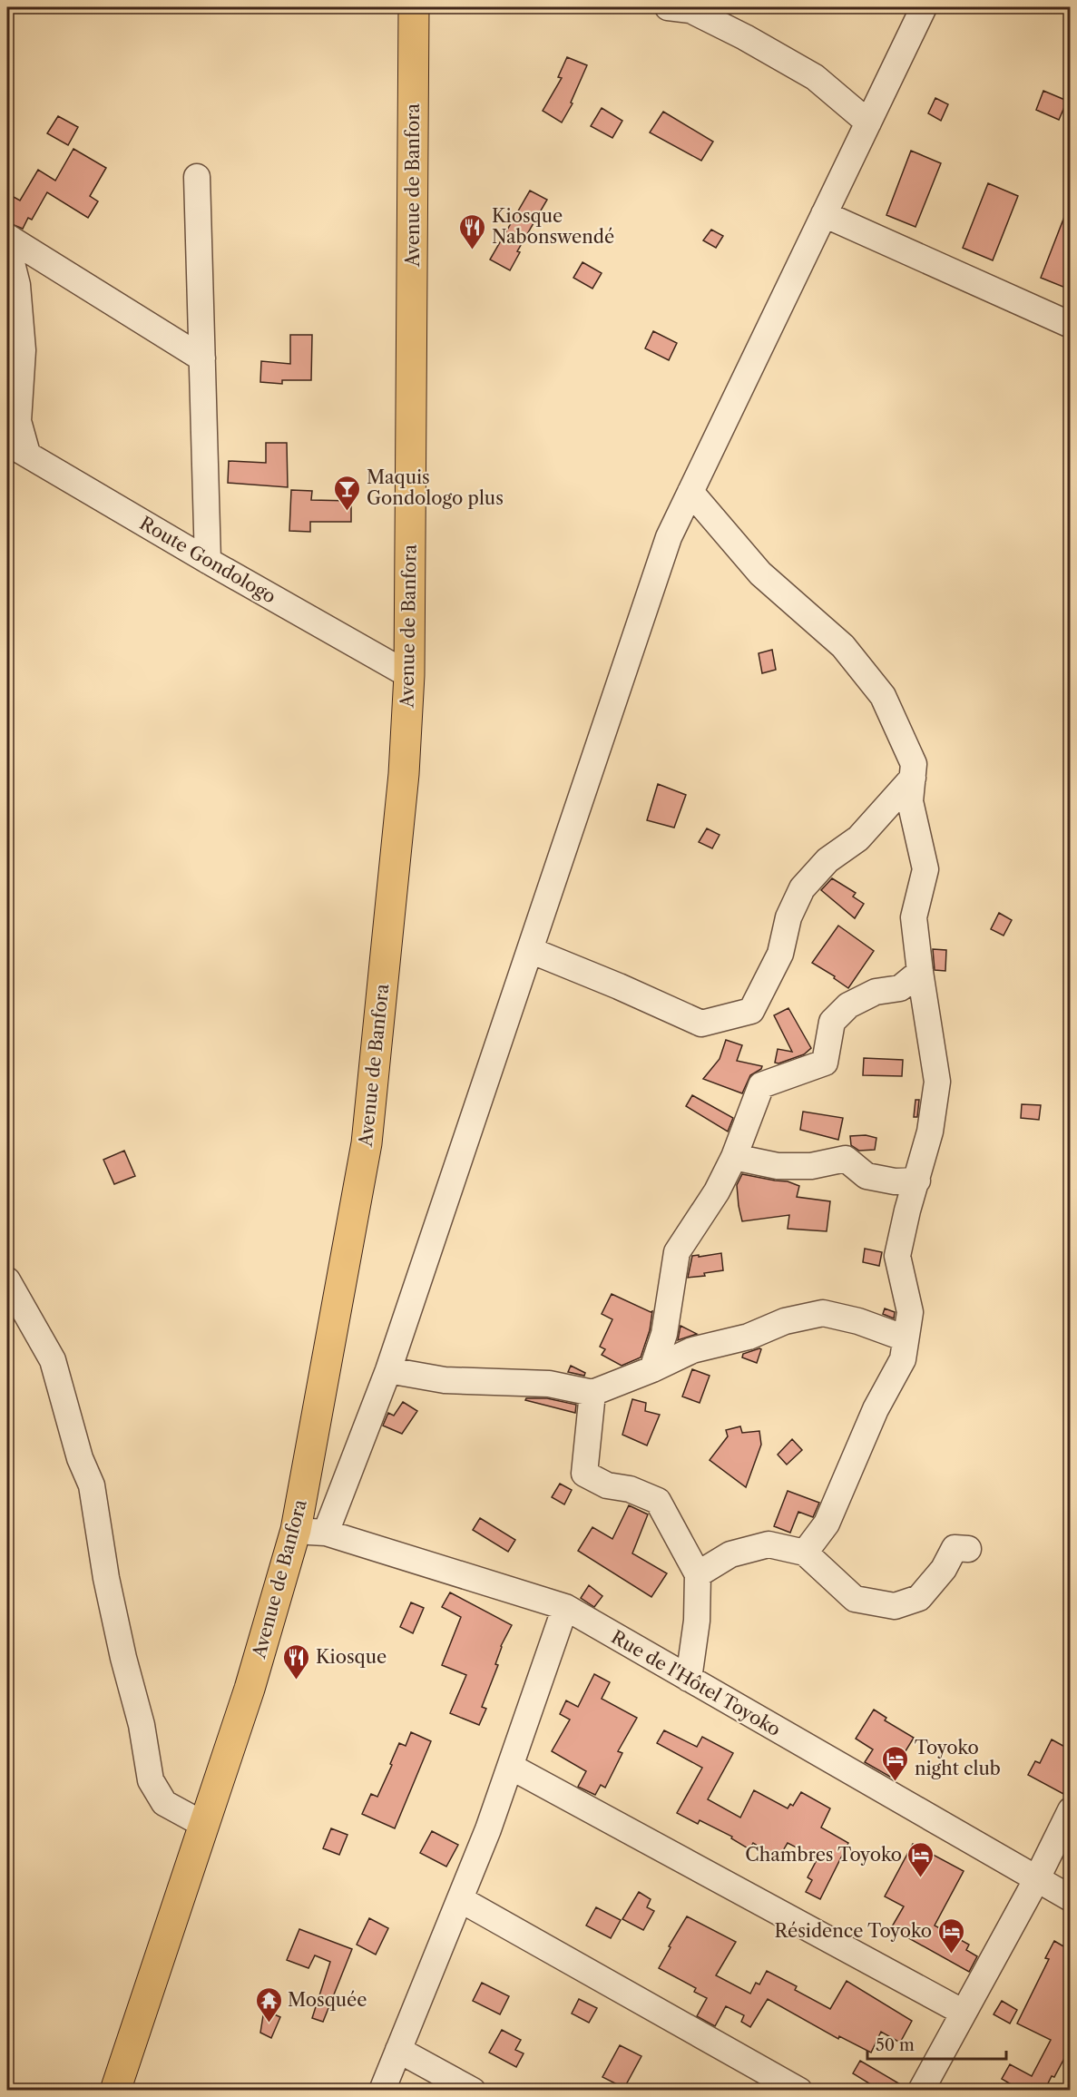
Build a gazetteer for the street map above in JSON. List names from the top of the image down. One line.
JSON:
{"streets":{"main road":["Avenue de Banfora"],"street":["Route Gondologo","Rue de l'Hôtel Toyoko"]},"crossings":[["Avenue de Banfora","Route Gondologo"],["Avenue de Banfora","Rue de l'Hôtel Toyoko"]],"places":{"restaurant":["Kiosque Nabonswendé","Kiosque"],"bar":["Maquis Gondologo plus"],"hotel":["Toyoko night club","Chambres Toyoko","Résidence Toyoko"],"temple":["Mosquée"]},"scale_bar":"50 m"}
